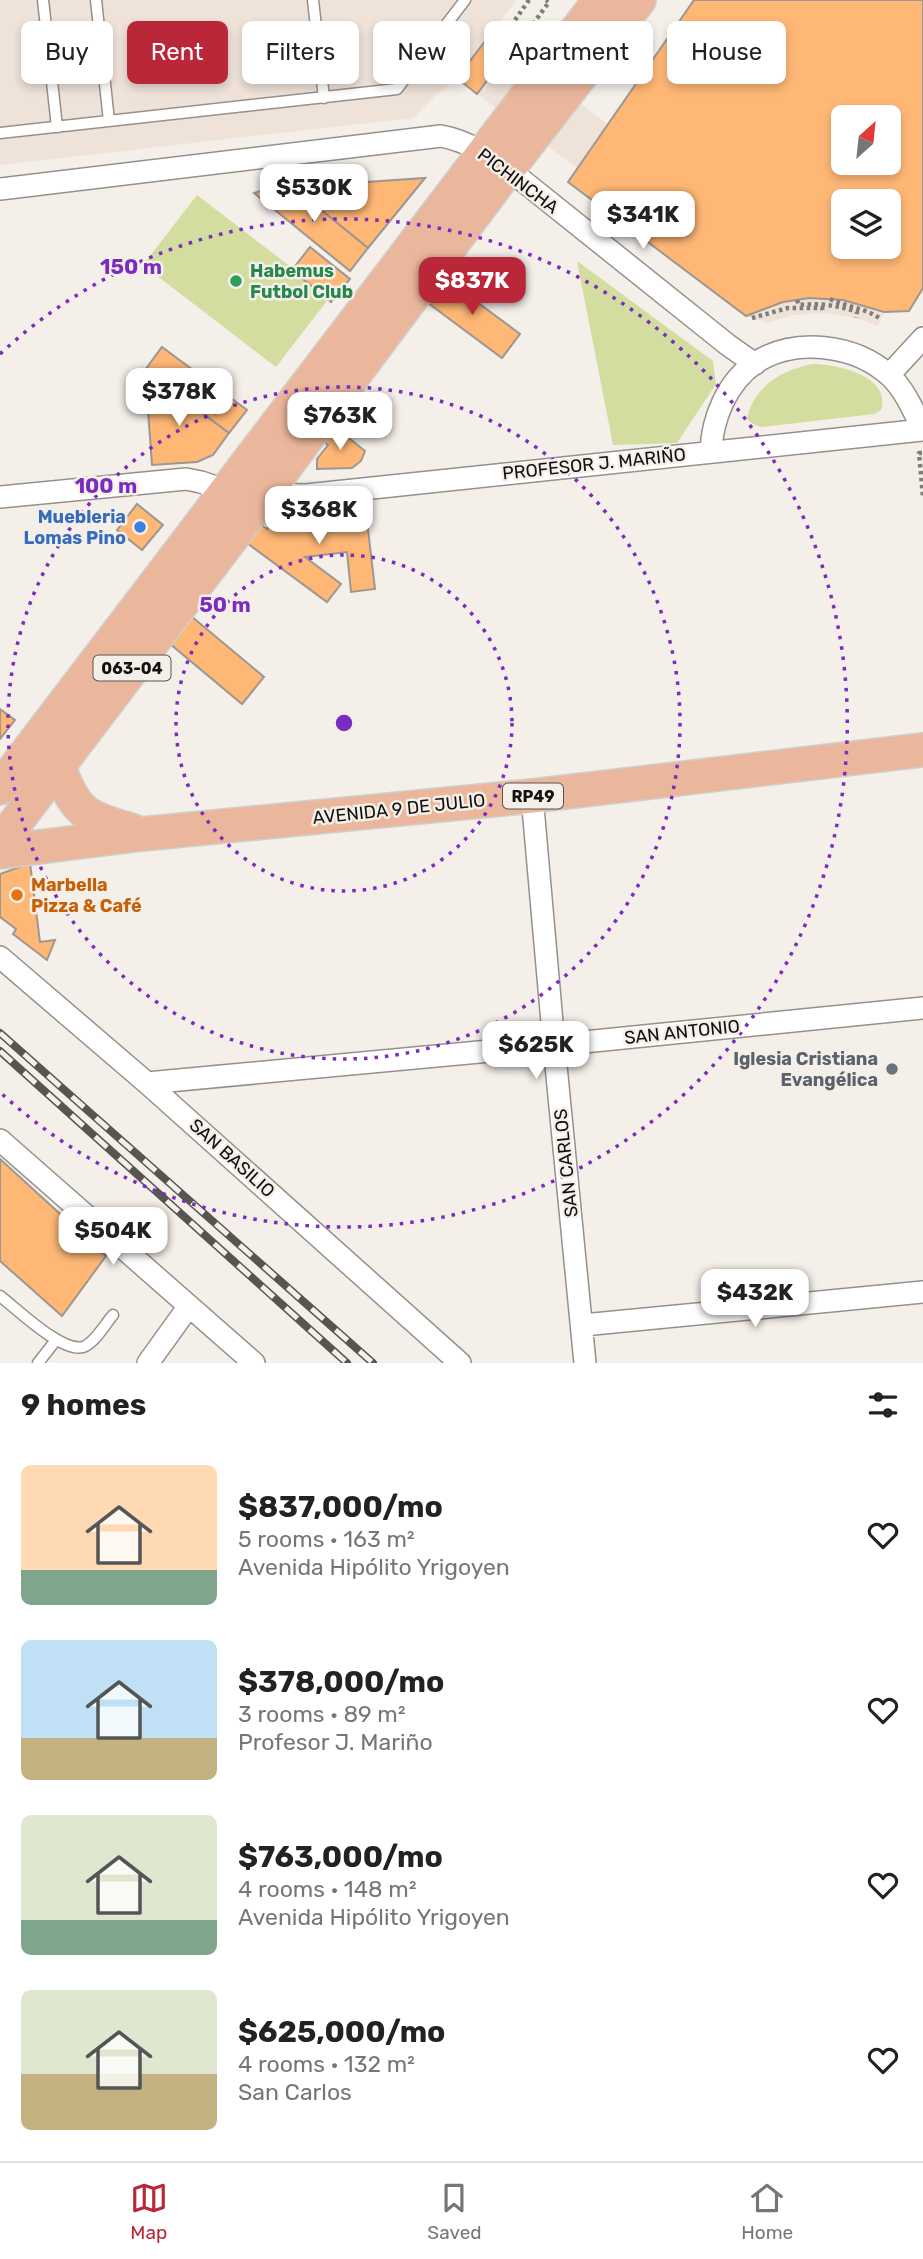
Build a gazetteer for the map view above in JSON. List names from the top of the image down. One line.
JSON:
{"streets":{"main road":["063-04","RP49","AVENIDA 9 DE JULIO"],"street":["PICHINCHA","PROFESOR J. MARIÑO","SAN ANTONIO","SAN BASILIO","SAN CARLOS"]},"crossings":[["PICHINCHA","063-04"],["PROFESOR J. MARIÑO","063-04"],["063-04","RP49"],["RP49","AVENIDA 9 DE JULIO"],["AVENIDA 9 DE JULIO","SAN CARLOS"],["SAN ANTONIO","SAN BASILIO"],["SAN ANTONIO","SAN CARLOS"]],"places":["Habemus Futbol Club","Muebleria Lomas Pino","Marbella Pizza & Café","Iglesia Cristiana Evangélica"],"north":"top right","page":{"chip":["Buy","Rent","Filters","New","Apartment","House"],"price":["$530K","$341K","$837K","$378K","$763K","$368K","$625K","$504K","$432K"],"heading":"9 homes","list":[{"name":"$837,000/mo","note":"5 rooms · 163 m² · Avenida Hipólito Yrigoyen"},{"name":"$378,000/mo","note":"3 rooms · 89 m² · Profesor J. Mariño"},{"name":"$763,000/mo","note":"4 rooms · 148 m² · Avenida Hipólito Yrigoyen"},{"name":"$625,000/mo","note":"4 rooms · 132 m² · San Carlos"}],"tabs":["Map","Saved","Home"]},"rings":["150 m","100 m","50 m"]}
